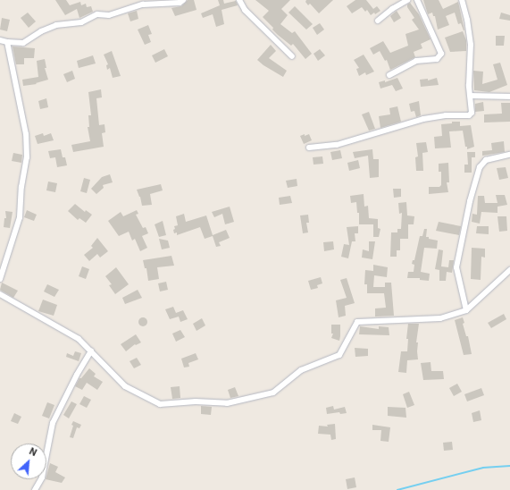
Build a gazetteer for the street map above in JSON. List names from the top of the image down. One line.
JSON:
{"north":"top right"}
